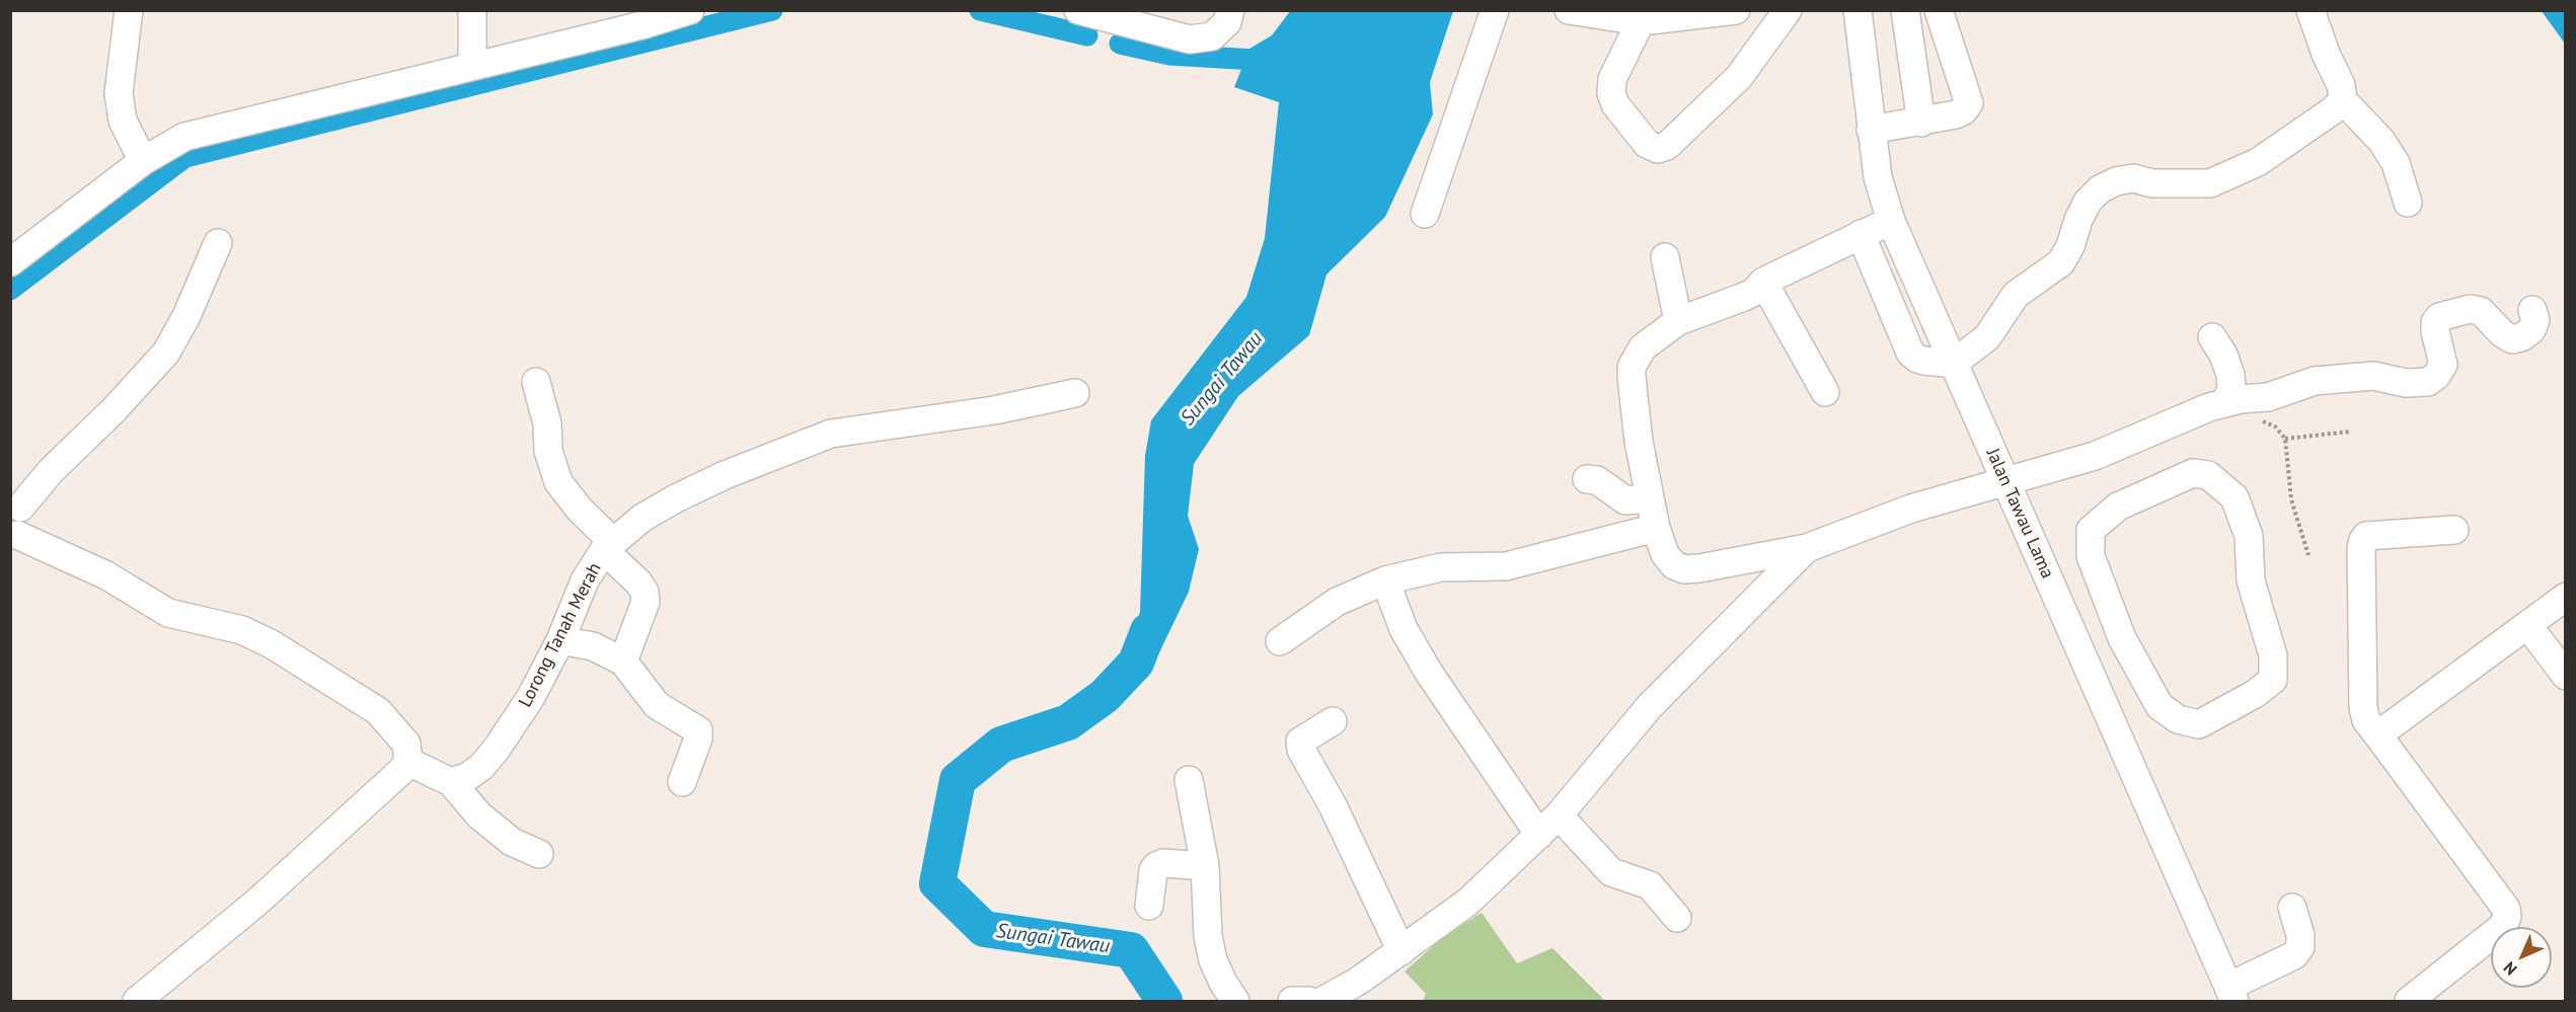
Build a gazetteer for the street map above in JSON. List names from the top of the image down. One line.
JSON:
{"streets":{"street":["Jalan Tawau Lama","Lorong Tanah Merah"]},"water":["Sungai Tawau"],"north":"bottom left"}
